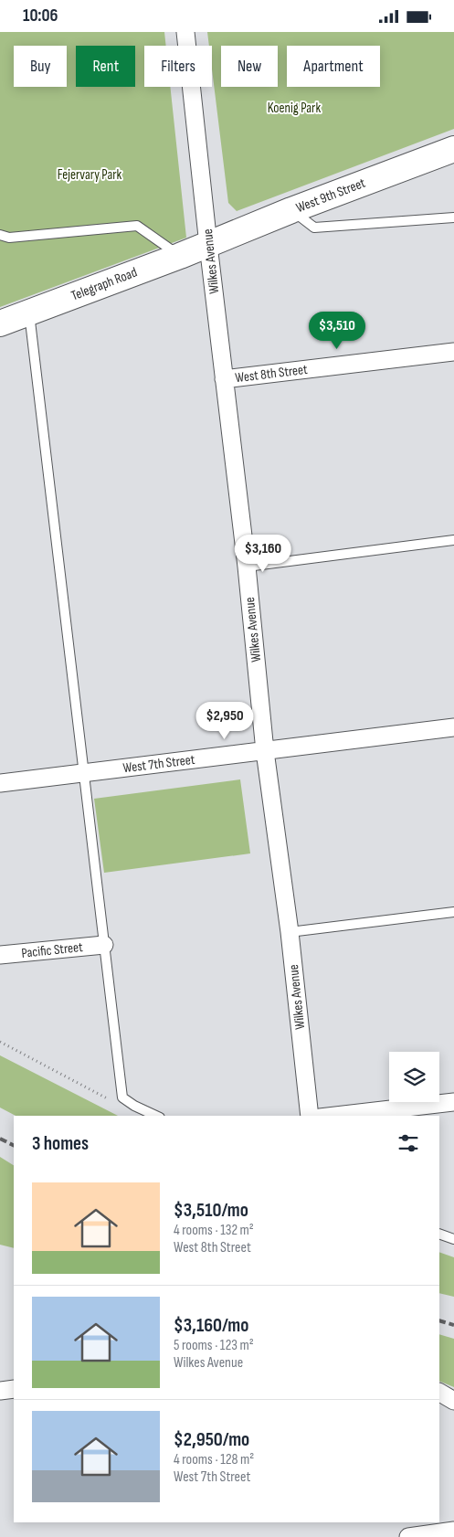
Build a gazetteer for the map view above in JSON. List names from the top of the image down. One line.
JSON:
{"streets":{"street":["West 9th Street","Wilkes Avenue","Telegraph Road","West 8th Street","West 7th Street","Pacific Street"]},"crossings":[["West 9th Street","Wilkes Avenue"],["West 9th Street","Telegraph Road"],["Wilkes Avenue","Telegraph Road"],["Wilkes Avenue","West 8th Street"],["Wilkes Avenue","West 7th Street"]],"parks":["Koenig Park","Fejervary Park"],"page":{"status":"10:06","chip":["Buy","Rent","Filters","New","Apartment"],"price":["$3,510","$3,160","$2,950"],"heading":"3 homes","list":[{"name":"$3,510/mo","note":"4 rooms · 132 m² · West 8th Street"},{"name":"$3,160/mo","note":"5 rooms · 123 m² · Wilkes Avenue"},{"name":"$2,950/mo","note":"4 rooms · 128 m² · West 7th Street"}]}}
